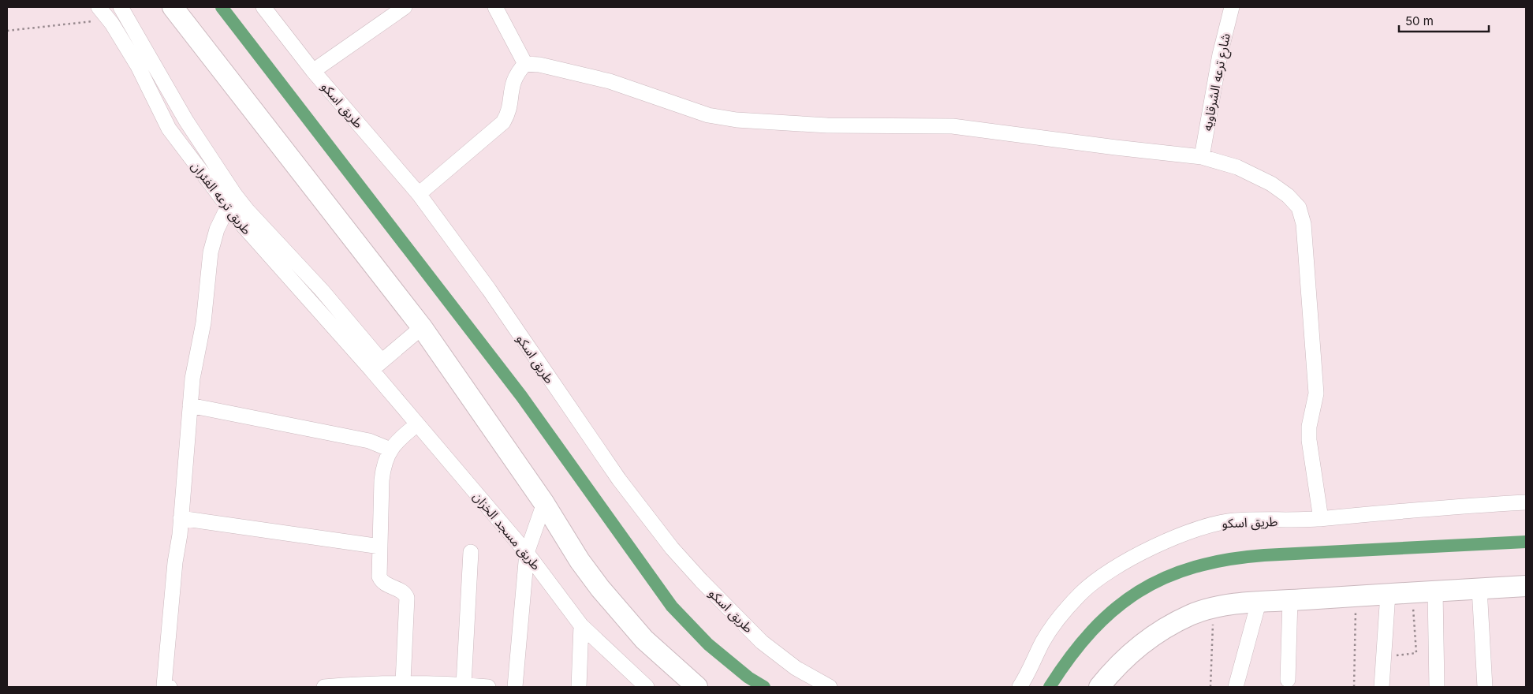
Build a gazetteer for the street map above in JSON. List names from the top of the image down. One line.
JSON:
{"streets":{"street":["شارع ترعه الشرقاويه","طريق اسكو","طريق ترعه الفئران","طريق مسجد الخزان"]},"crossings":[["طريق ترعه الفئران","طريق مسجد الخزان"]],"scale_bar":"50 m"}
